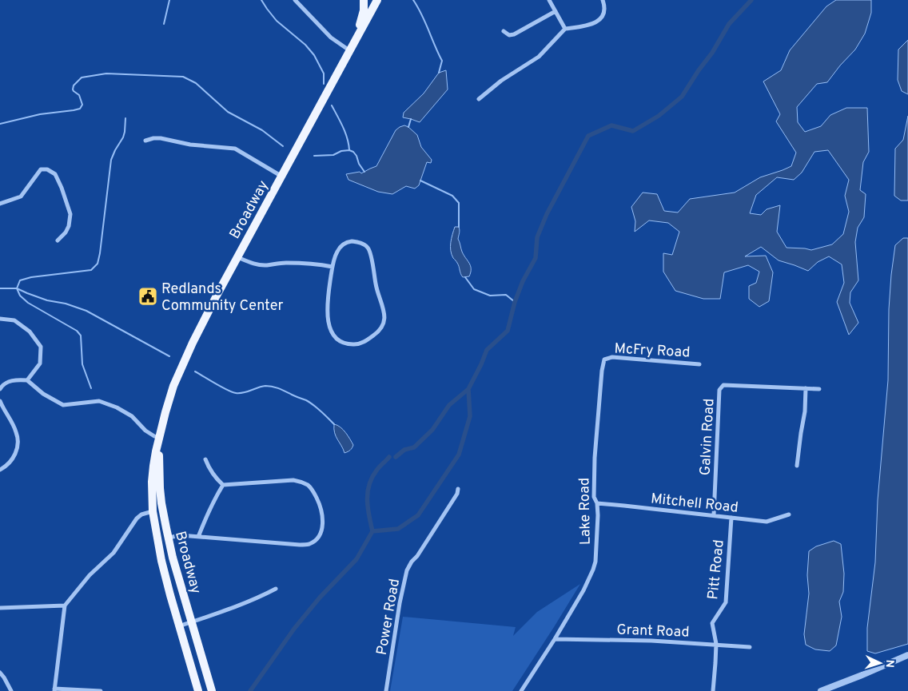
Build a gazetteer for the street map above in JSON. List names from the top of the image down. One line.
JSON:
{"streets":{"main road":["Broadway"],"street":["McFry Road","Galvin Road","Mitchell Road","Lake Road","Pitt Road","Power Road","Grant Road"]},"crossings":[["McFry Road","Lake Road"],["Galvin Road","Mitchell Road"],["Mitchell Road","Lake Road"],["Mitchell Road","Pitt Road"],["Lake Road","Grant Road"],["Pitt Road","Grant Road"]],"places":{"public building":["Redlands Community Center"]},"north":"right"}
